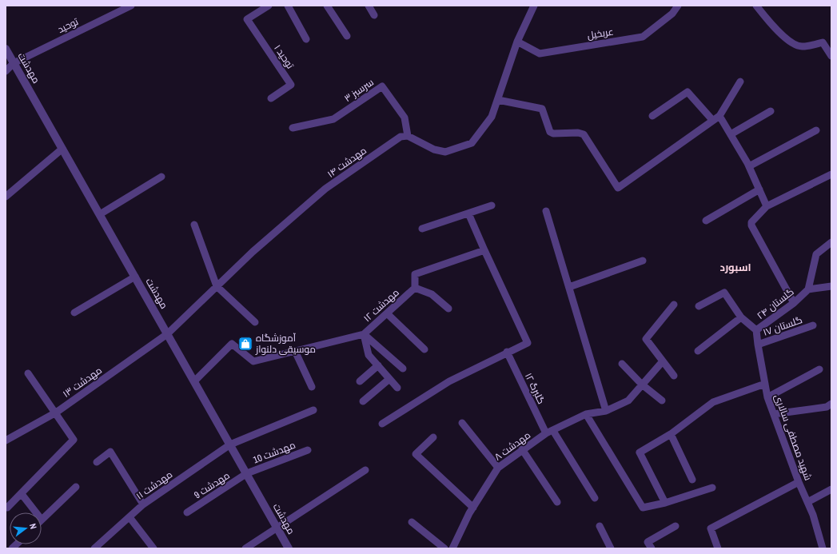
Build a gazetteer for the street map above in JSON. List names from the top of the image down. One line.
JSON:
{"streets":{"street":["توحید","عربخیل","توحید ۱","مهدشت","سرسبز ۳","مهدشت ۱۴","گلستان ۲۴","مهدشت ۱۲","گلستان ۱۷","مهدشت ۱۳","گلبرگ ١٢","شهید مصطفی سالاری","مهدشت ۸","مهدشت 10","مهدشت ۱۱","مهدشت 9"]},"crossings":[["توحید","مهدشت"],["مهدشت","مهدشت ۱۴"],["مهدشت","مهدشت ۱۲"],["مهدشت","مهدشت ۱۳"],["مهدشت","مهدشت 10"],["مهدشت","مهدشت ۱۱"],["مهدشت","مهدشت 9"],["سرسبز ۳","مهدشت ۱۴"],["مهدشت ۱۴","مهدشت ۱۳"],["گلستان ۲۴","شهید مصطفی سالاری"],["گلستان ۱۷","شهید مصطفی سالاری"],["گلبرگ ١٢","مهدشت ۸"],["مهدشت 10","مهدشت 9"]],"districts":["اسبورد"],"places":{"shop":["آموزشگاه موسیقی دلنواز"]},"north":"right"}
